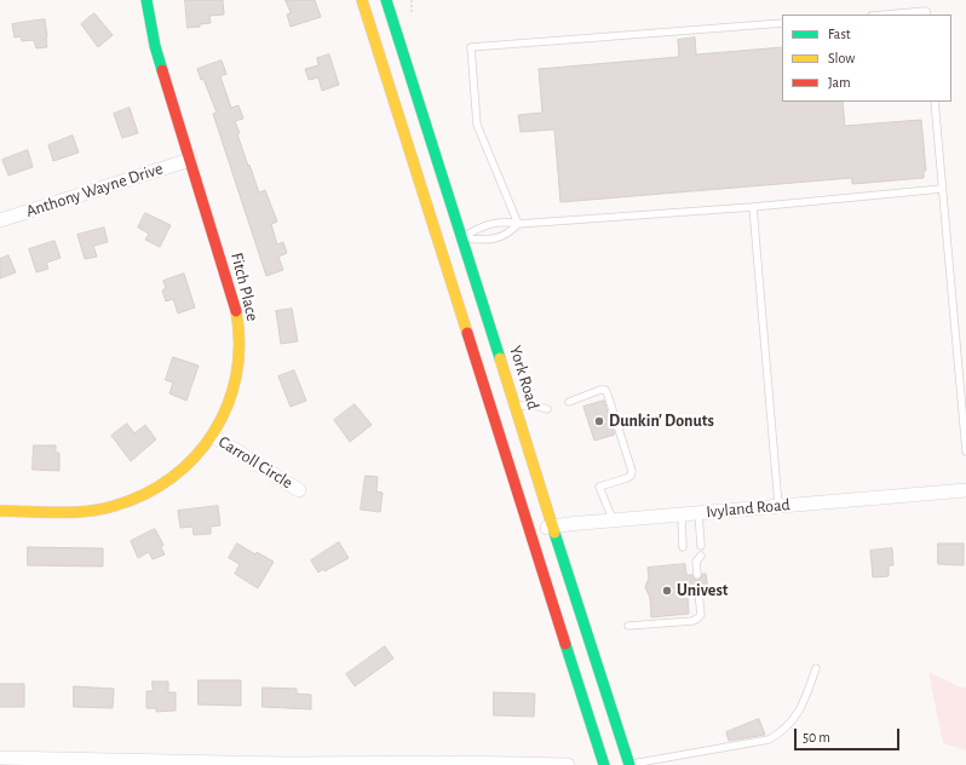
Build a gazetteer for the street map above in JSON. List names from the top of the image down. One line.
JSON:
{"streets":{"main road":["Fitch Place","York Road"],"street":["Anthony Wayne Drive","Carroll Circle","Ivyland Road"]},"crossings":[["Anthony Wayne Drive","Fitch Place"],["Fitch Place","Carroll Circle"],["York Road","Ivyland Road"]],"places":["Dunkin' Donuts","Univest"],"legend":["Fast","Slow","Jam"],"scale_bar":"50 m"}
